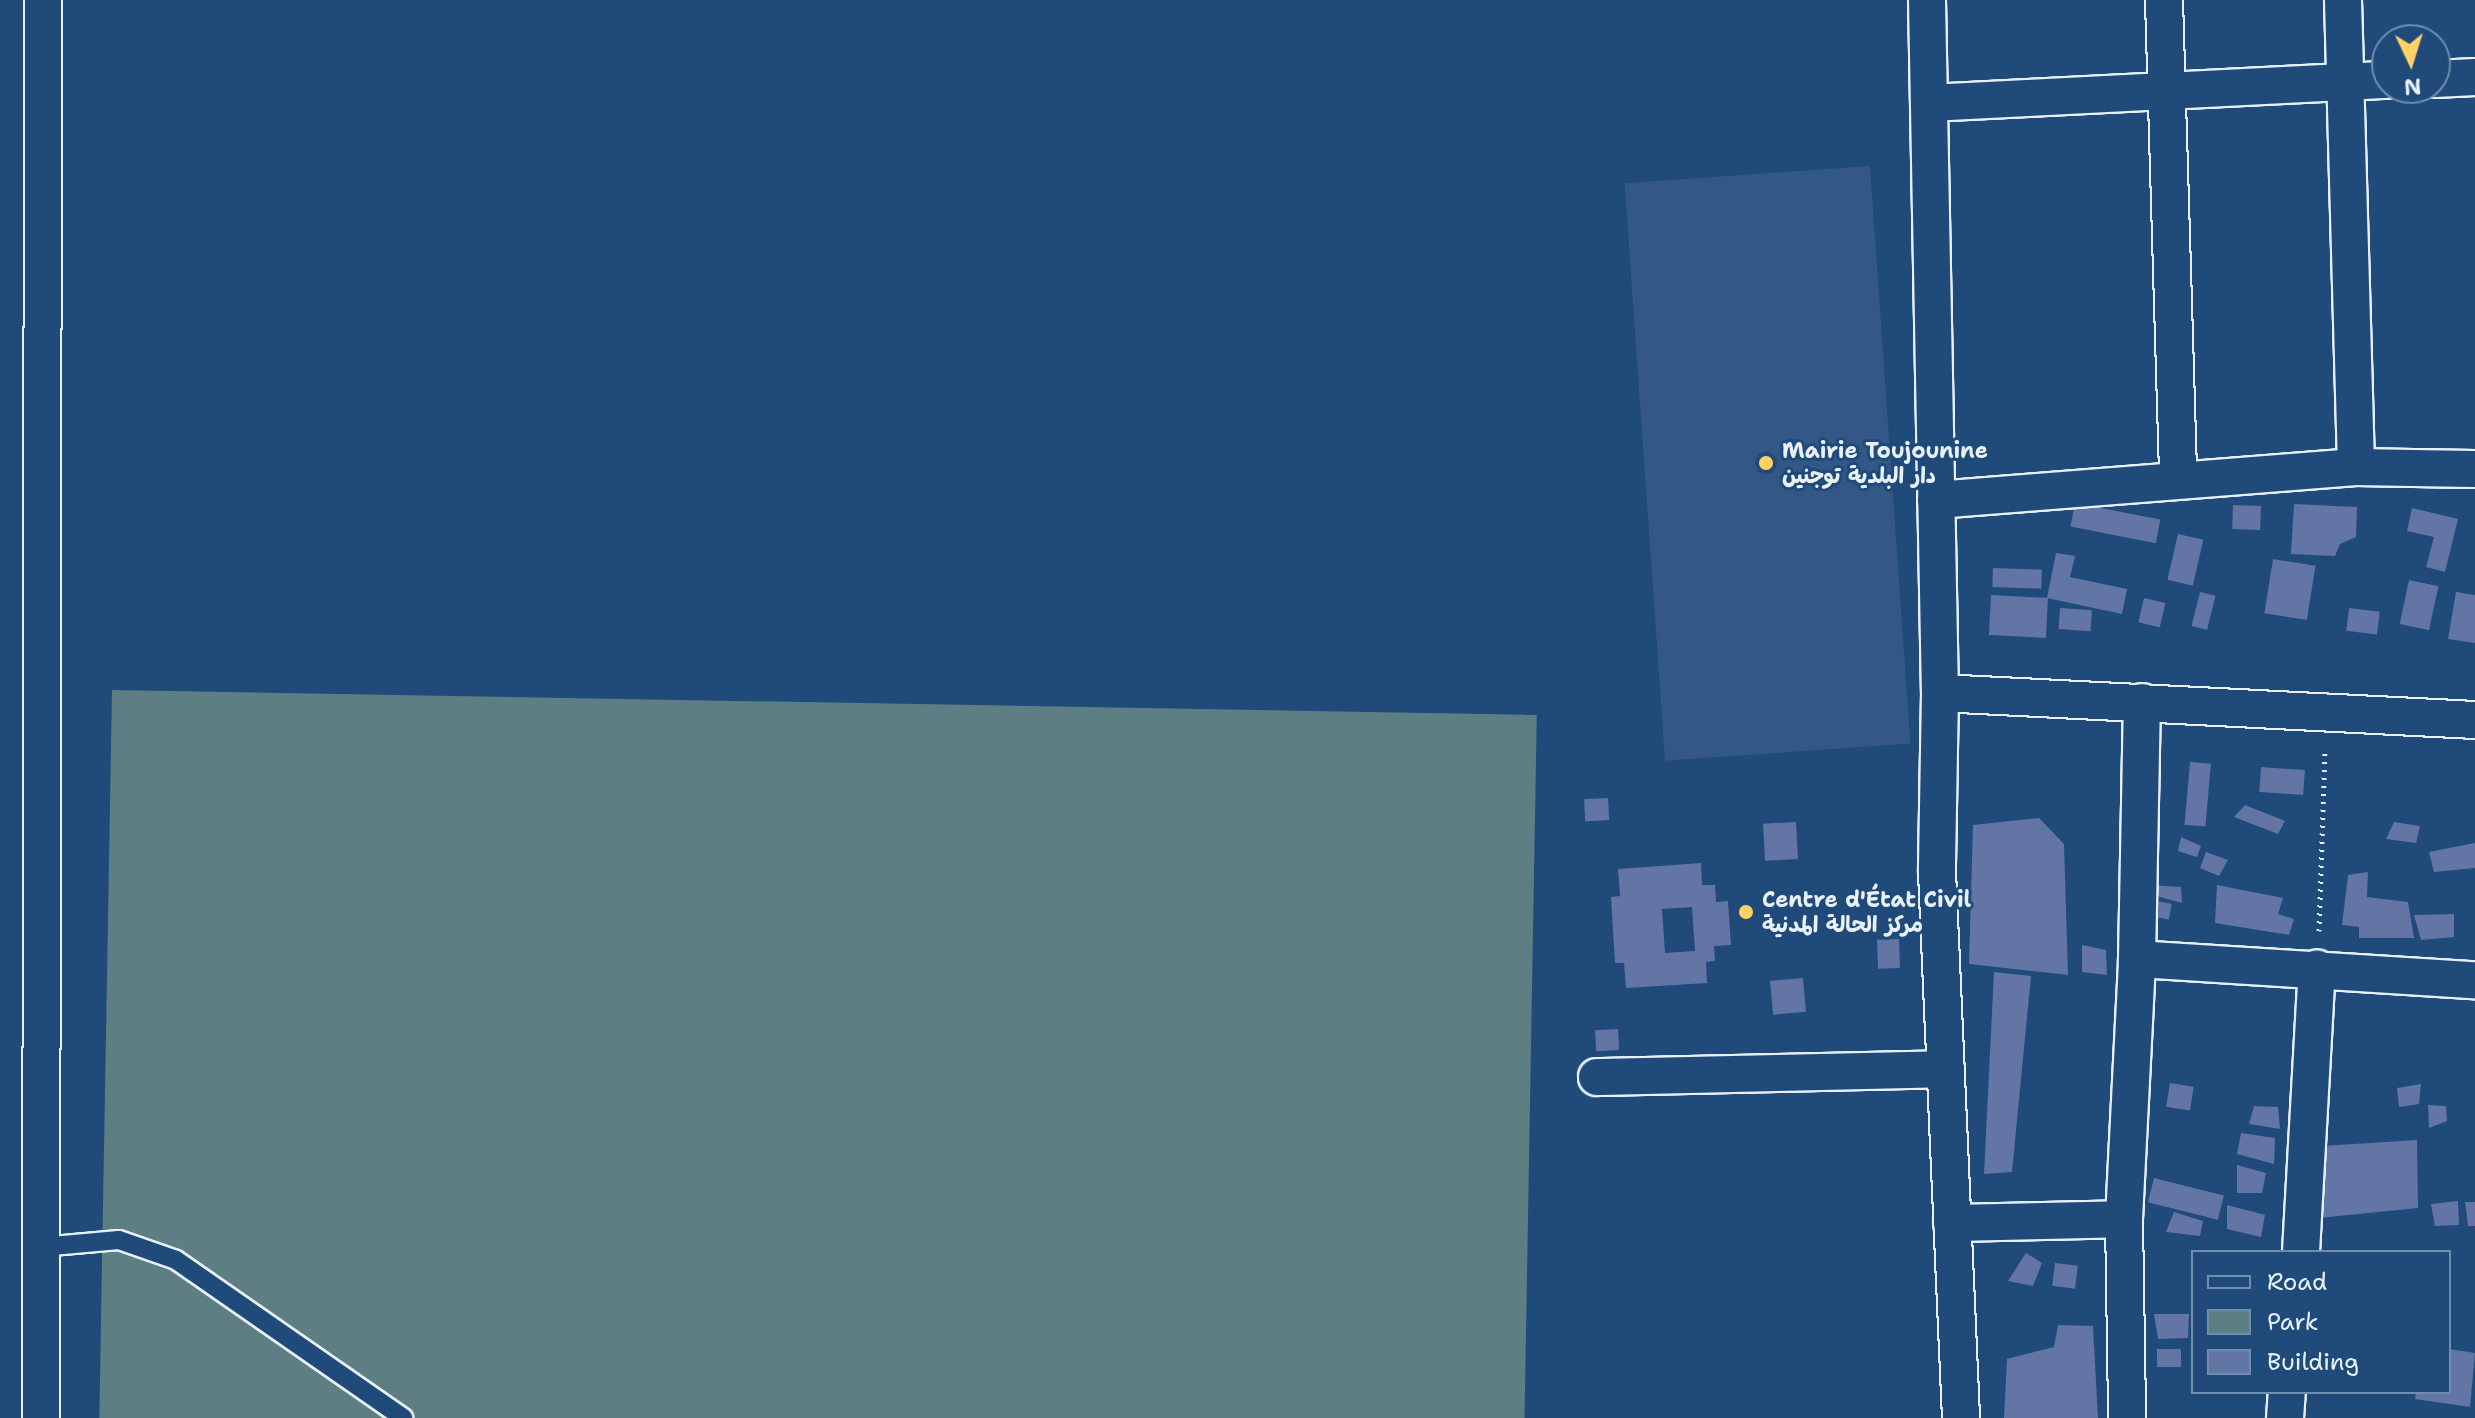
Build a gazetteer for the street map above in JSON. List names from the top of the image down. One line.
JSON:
{"places":["Mairie Toujounine دار البلدية توجنين","Centre d'État Civil مركز الحالة المدنية"],"legend":["Road","Park","Building"],"north":"bottom"}
